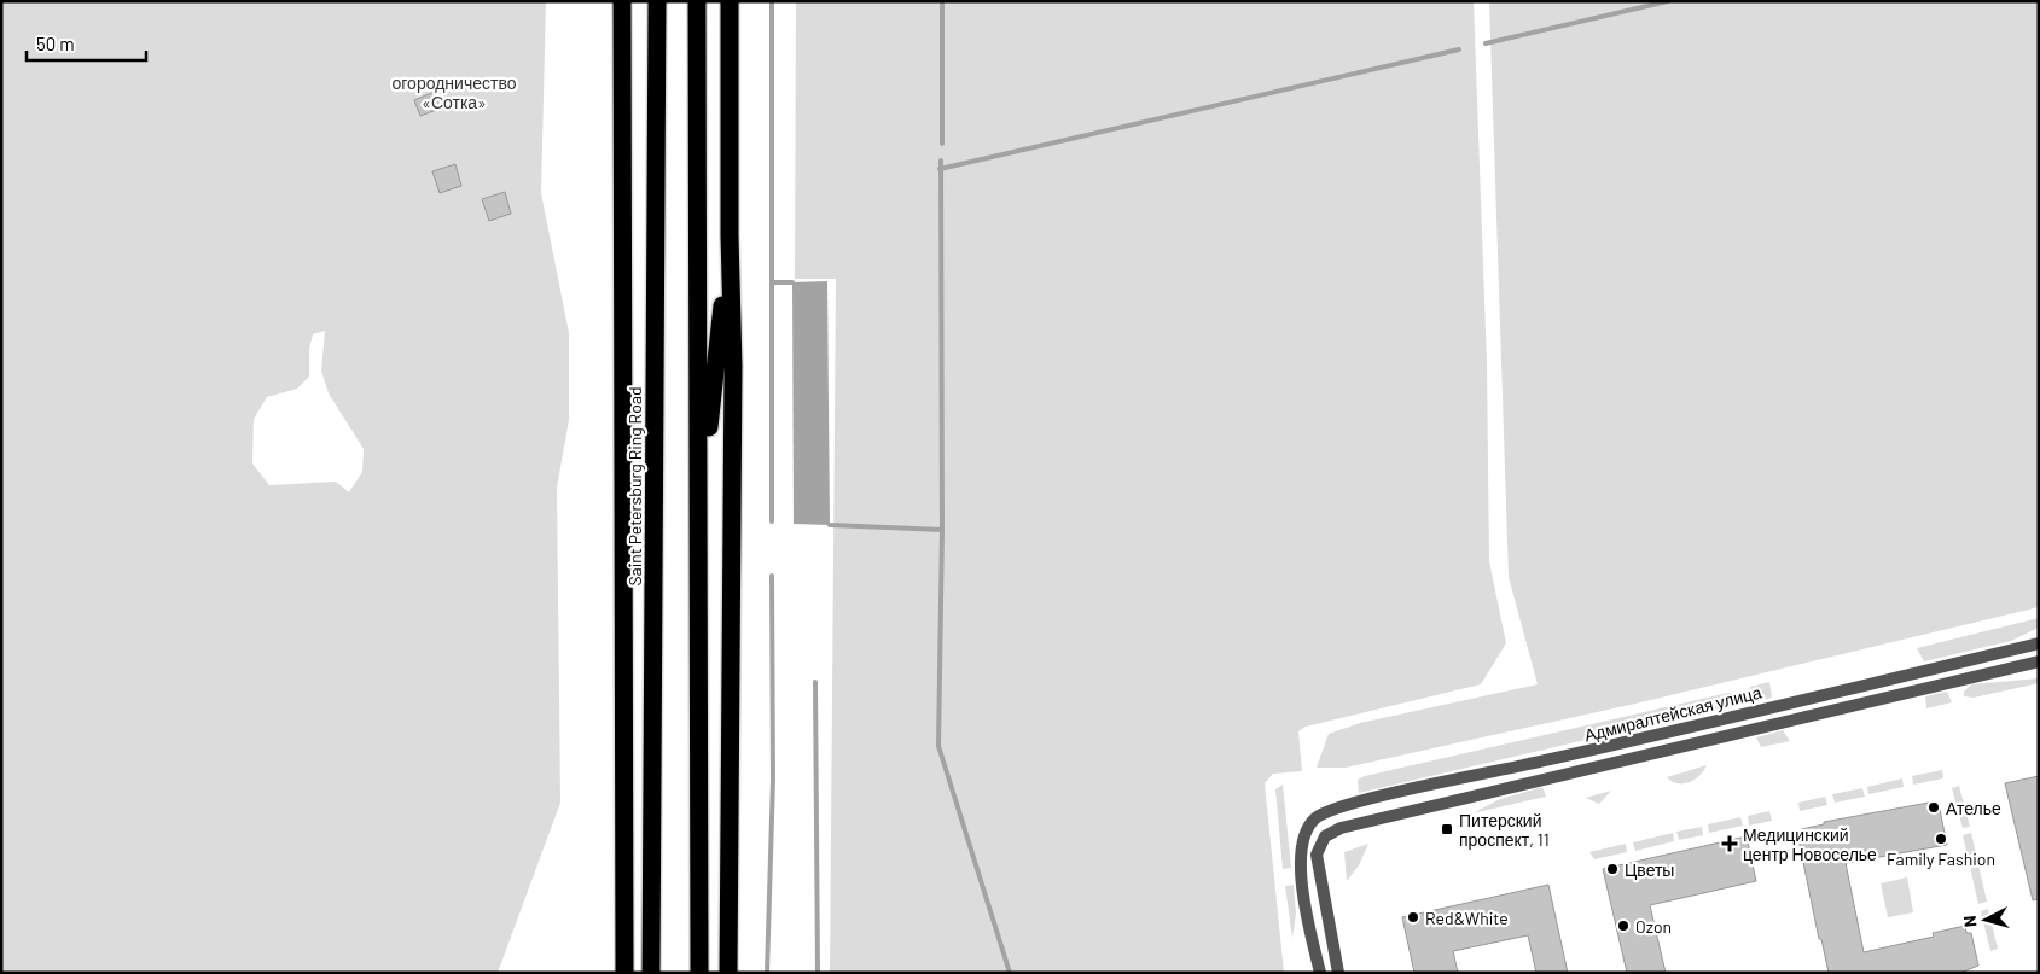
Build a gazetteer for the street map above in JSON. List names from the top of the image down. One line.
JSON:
{"streets":{"highway":["Saint Petersburg Ring Road"],"street":["Адмиралтейская улица"]},"parks":["огородничество «Сотка»"],"places":{"other":["Ателье","Family Fashion","Цветы","Red&White","Ozon"],"transit":["Питерский проспект, 11"],"health":["Медицинский центр Новоселье"]},"scale_bar":"50 m","north":"left"}
